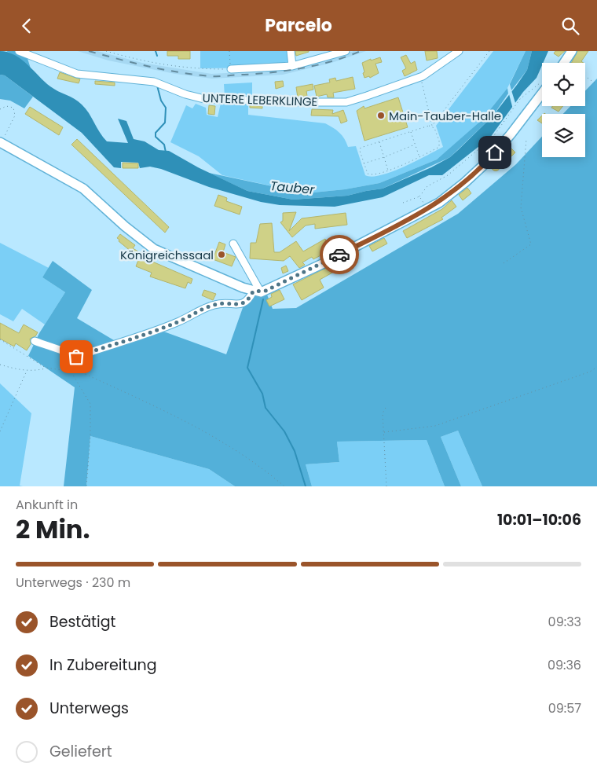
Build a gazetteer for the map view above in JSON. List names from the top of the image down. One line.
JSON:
{"streets":{"street":["UNTERE LEBERKLINGE"]},"water":["Tauber"],"places":["Main-Tauber-Halle","Königreichssaal"],"page":{"header":"Parcelo","heading":["2 Min.","Ankunft in","10:01–10:06"],"bar":"Unterwegs · 230 m","list":[["Bestätigt","09:33"],["In Zubereitung","09:36"],["Unterwegs","09:57"],"Geliefert"]}}
